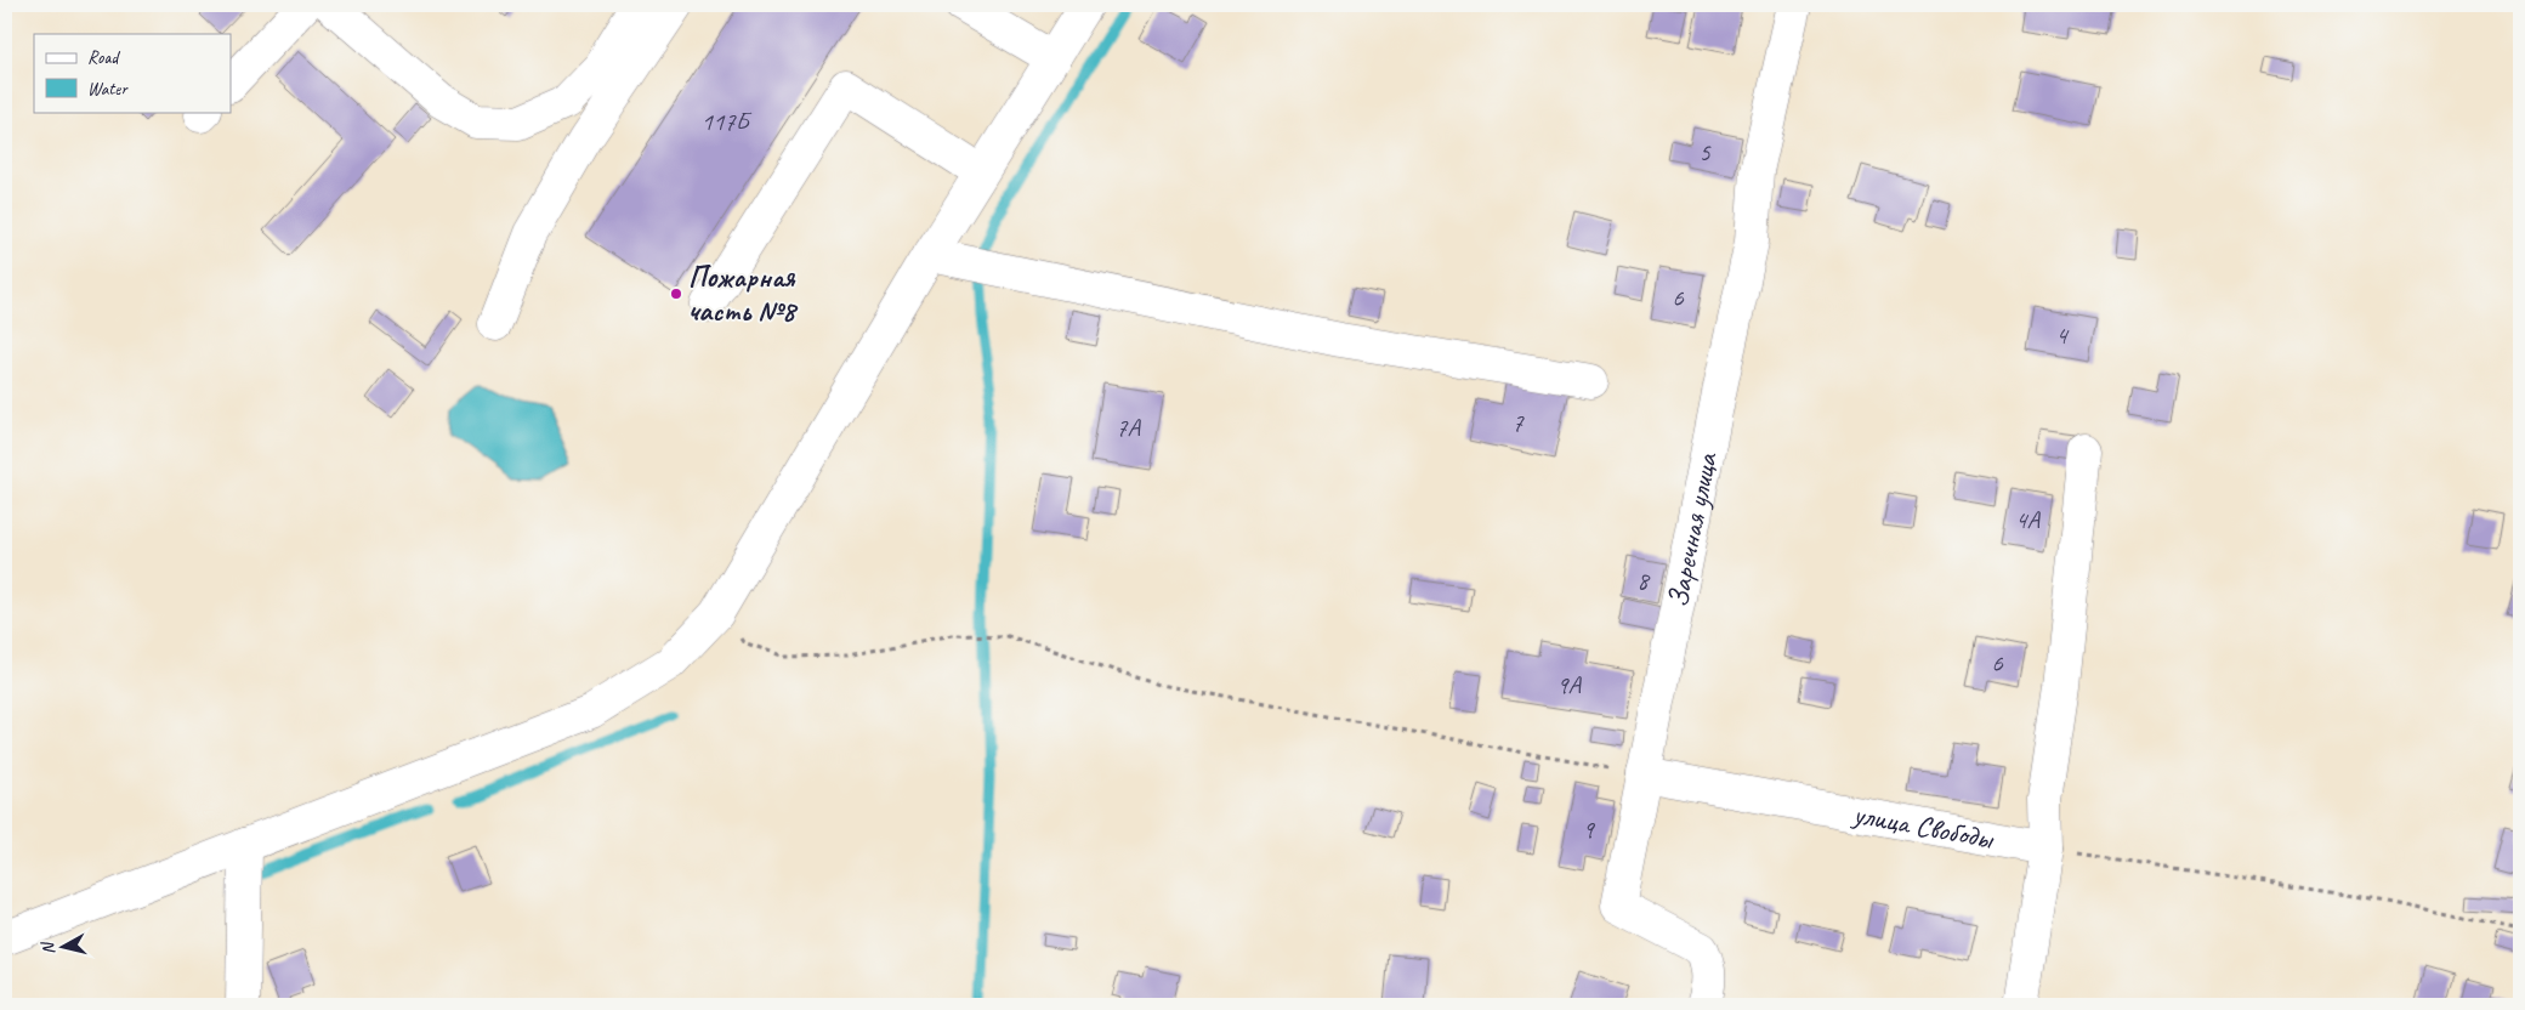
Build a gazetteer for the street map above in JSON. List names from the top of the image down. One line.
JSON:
{"streets":{"street":["Заречная улица","улица Свободы"]},"crossings":[["Заречная улица","улица Свободы"]],"places":["Пожарная часть №8"],"house_numbers":["117Б","5","6","4","7","7А","4А","8","6","9А","9"],"legend":["Road","Water"],"north":"left"}
